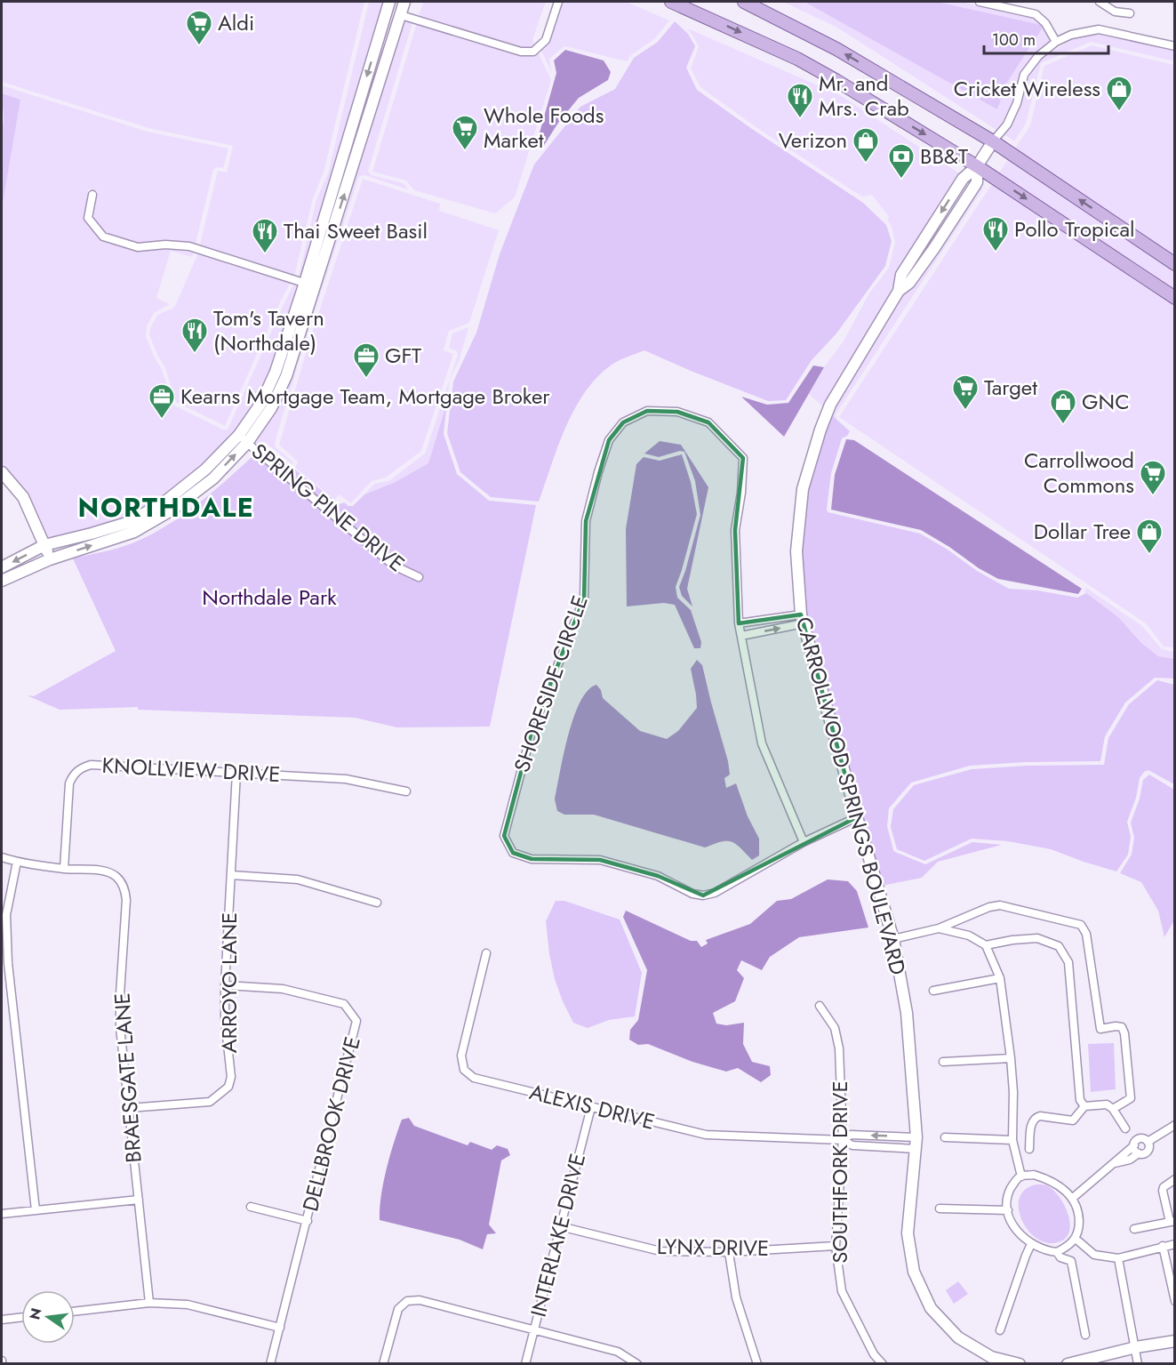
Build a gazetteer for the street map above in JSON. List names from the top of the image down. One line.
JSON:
{"streets":{"street":["SPRING PINE DRIVE","SHORESIDE CIRCLE","KNOLLVIEW DRIVE","CARROLLWOOD SPRINGS BOULEVARD","ARROYO LANE","BRAESGATE LANE","ALEXIS DRIVE","DELLBROOK DRIVE","SOUTHFORK DRIVE","INTERLAKE DRIVE","LYNX DRIVE"]},"crossings":[["SHORESIDE CIRCLE","CARROLLWOOD SPRINGS BOULEVARD"],["KNOLLVIEW DRIVE","ARROYO LANE"],["KNOLLVIEW DRIVE","BRAESGATE LANE"],["CARROLLWOOD SPRINGS BOULEVARD","ALEXIS DRIVE"],["ARROYO LANE","BRAESGATE LANE"],["ARROYO LANE","DELLBROOK DRIVE"],["ALEXIS DRIVE","SOUTHFORK DRIVE"],["ALEXIS DRIVE","INTERLAKE DRIVE"],["SOUTHFORK DRIVE","LYNX DRIVE"],["INTERLAKE DRIVE","LYNX DRIVE"]],"districts":["NORTHDALE"],"parks":["Northdale Park"],"places":{"supermarket":["Aldi","Whole Foods Market","Target","Carrollwood Commons"],"shop":["Cricket Wireless","Verizon","GNC","Dollar Tree"],"restaurant":["Mr. and Mrs. Crab","Pollo Tropical","Thai Sweet Basil","Tom's Tavern (Northdale)"],"bank":["BB&T"],"office":["GFT","Kearns Mortgage Team, Mortgage Broker"]},"scale_bar":"100 m","north":"left"}
